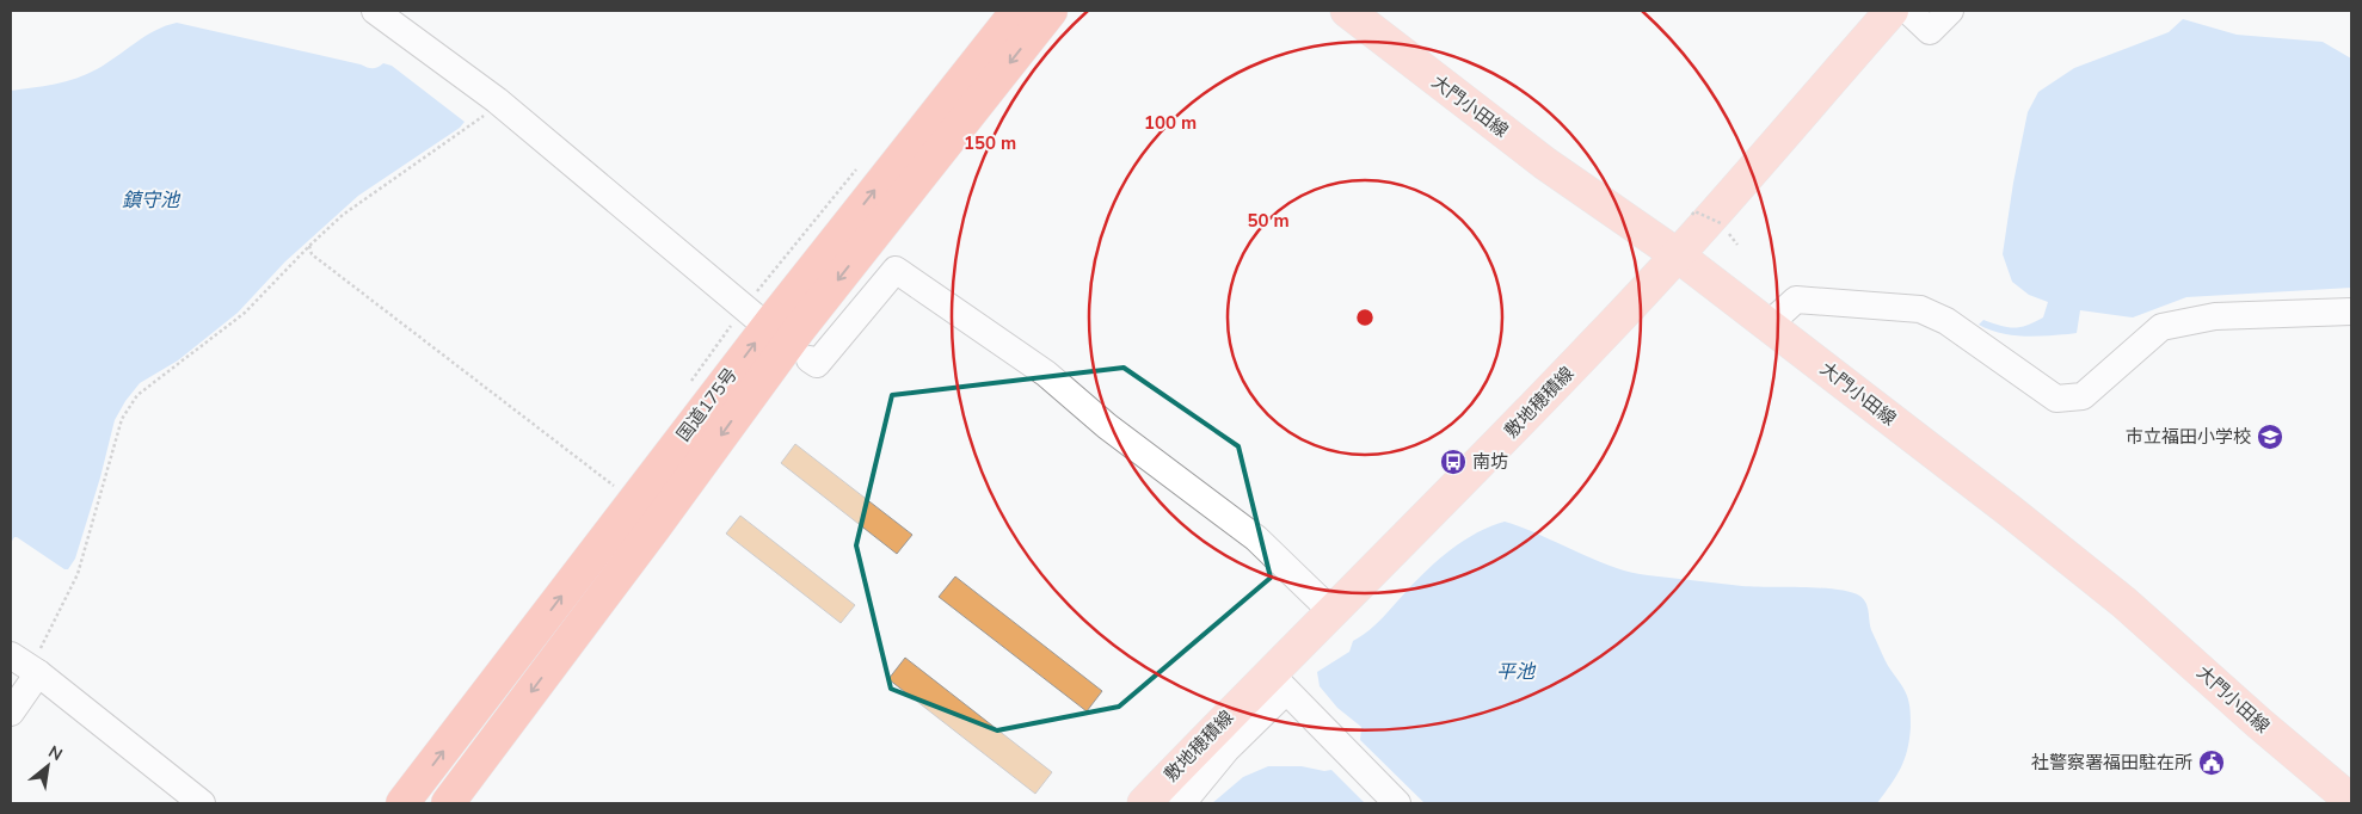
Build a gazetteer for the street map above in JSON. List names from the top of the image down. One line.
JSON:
{"streets":{"highway":["国道175号"],"main road":["大門小田線","敷地穂積線"]},"crossings":[["大門小田線","敷地穂積線"]],"water":["鎮守池","平池"],"places":{"school or university":["市立福田小学校"],"bus stop":["南坊"],"public building":["社警察署福田駐在所"]},"north":"top right","rings":["100 m","150 m","50 m"]}
